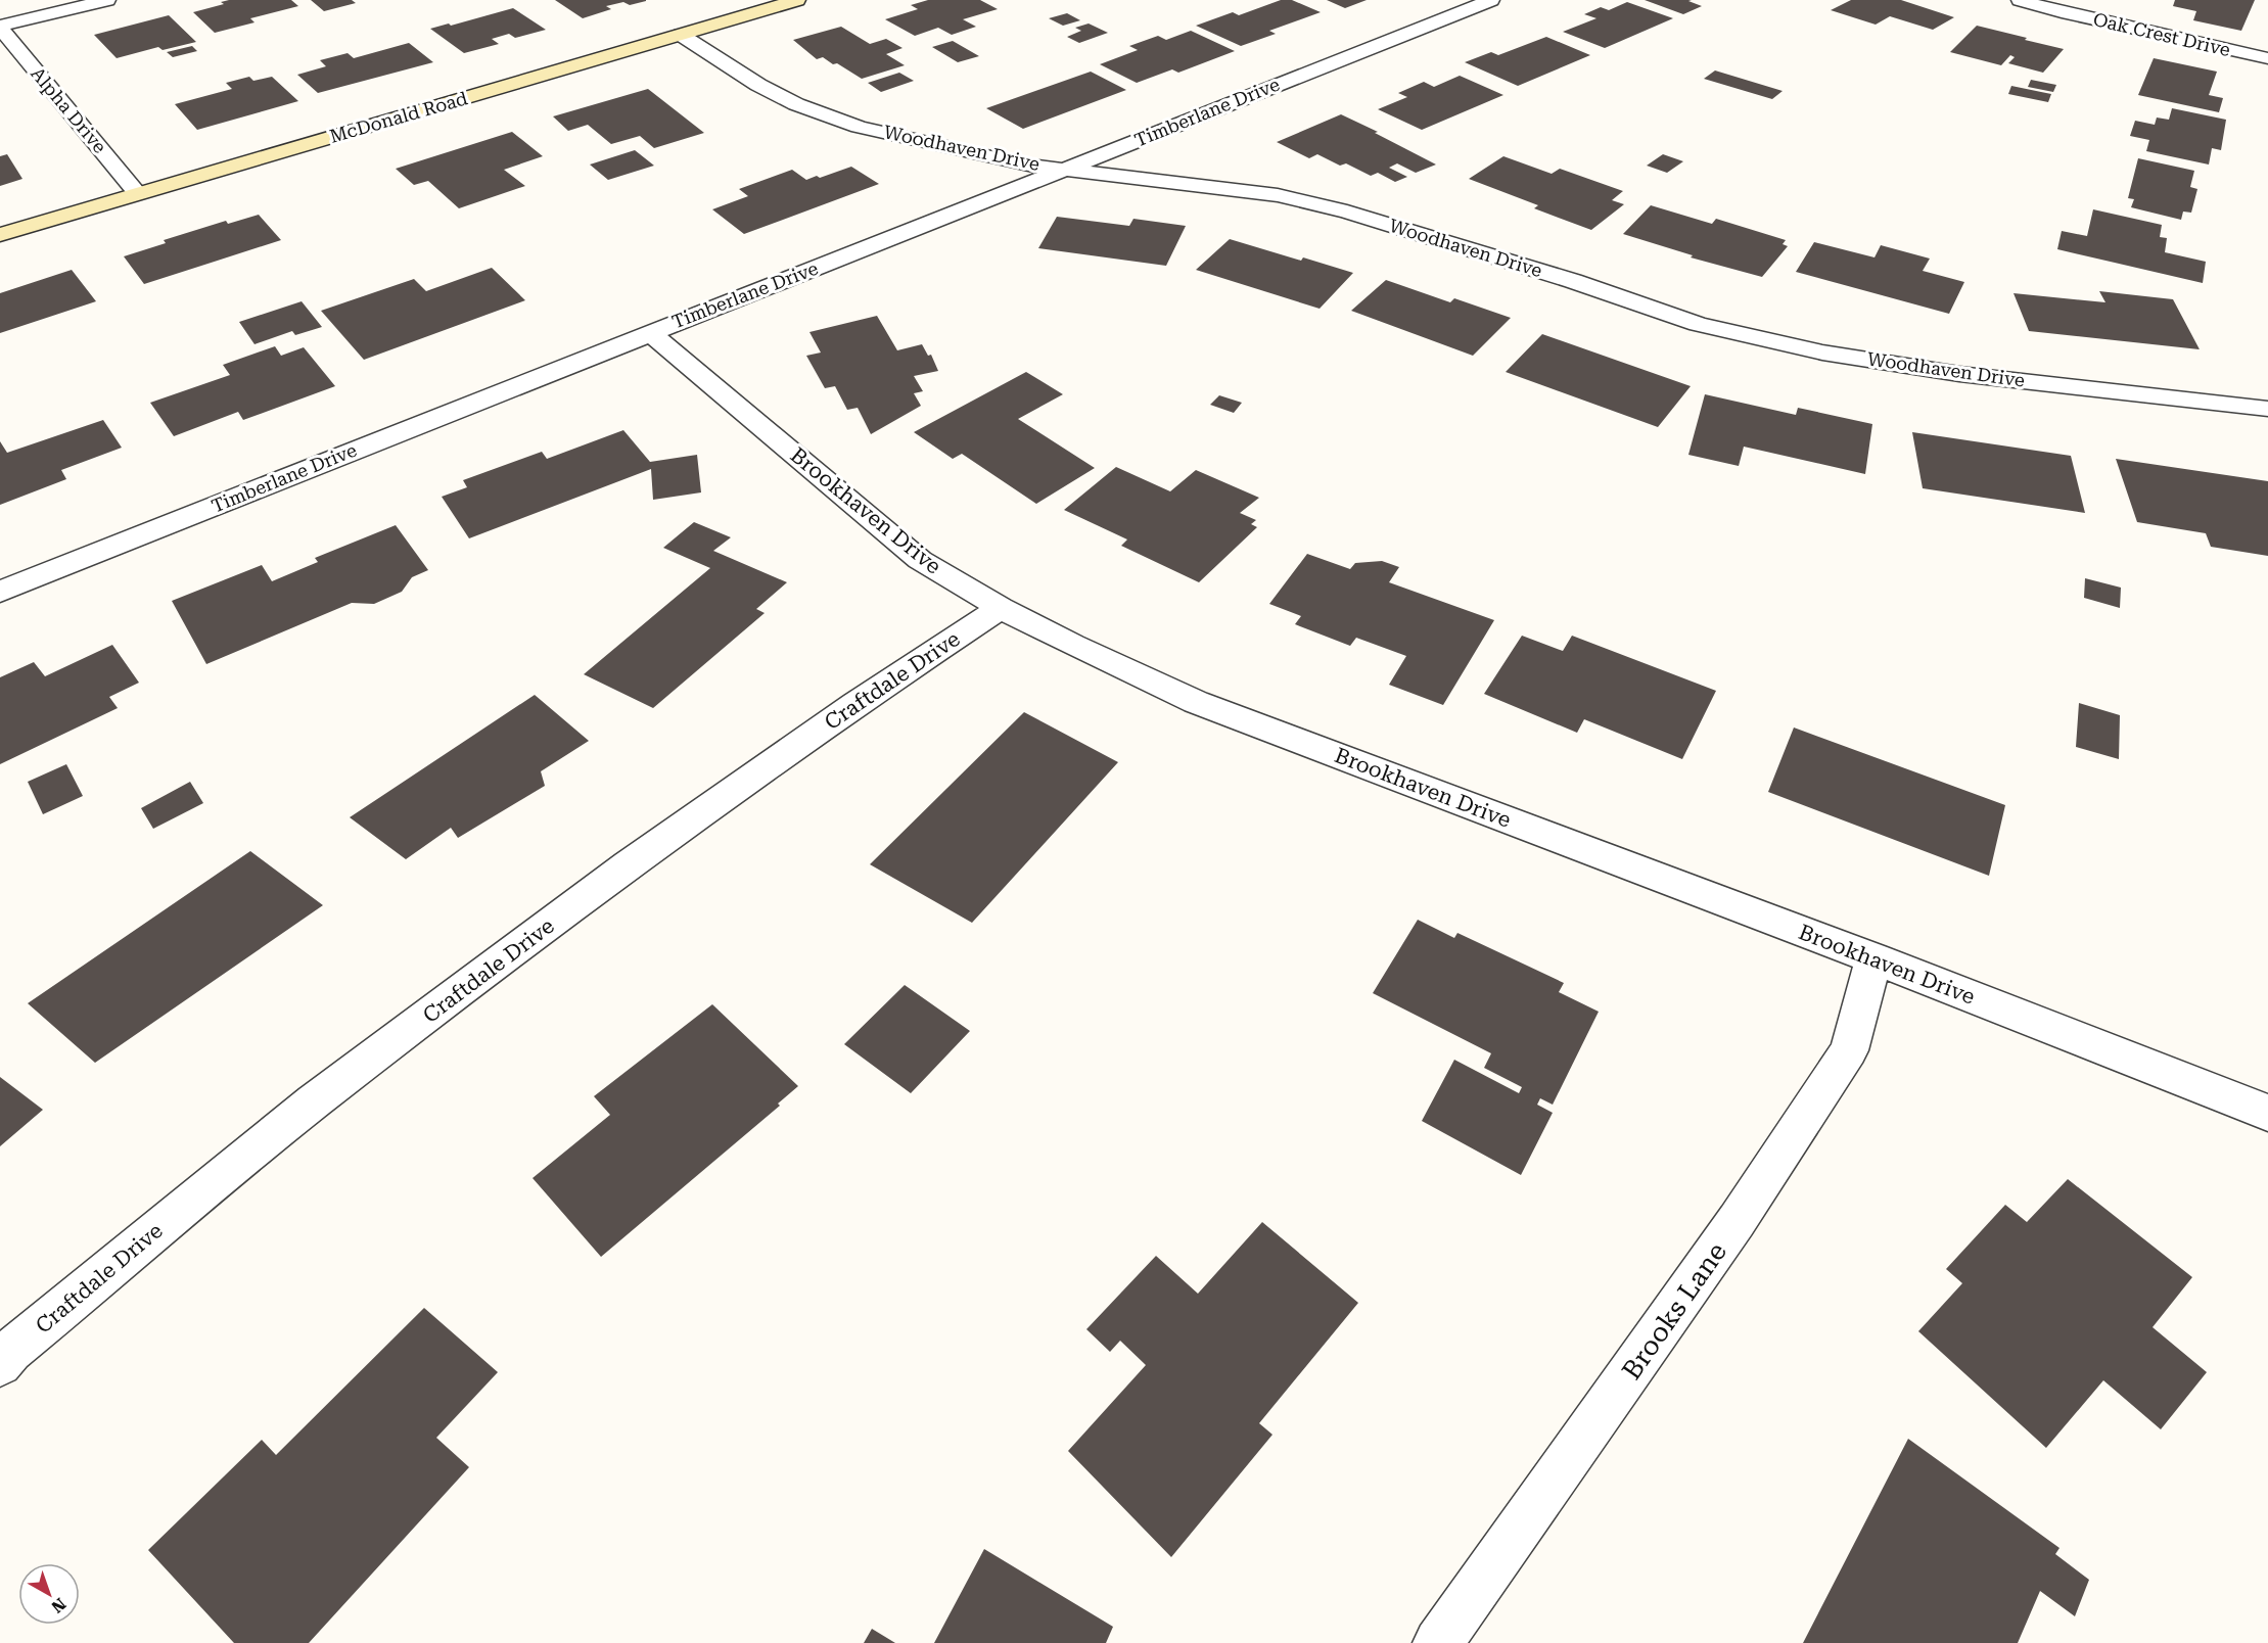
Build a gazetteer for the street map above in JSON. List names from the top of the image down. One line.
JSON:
{"streets":{"street":["Oak Crest Drive","Alpha Drive","Timberlane Drive","McDonald Road","Woodhaven Drive","Brookhaven Drive","Craftdale Drive","Brooks Lane"]},"crossings":[["Alpha Drive","McDonald Road"],["Timberlane Drive","Woodhaven Drive"],["Timberlane Drive","Brookhaven Drive"],["McDonald Road","Woodhaven Drive"],["Brookhaven Drive","Craftdale Drive"],["Brookhaven Drive","Brooks Lane"]],"north":"bottom right"}
